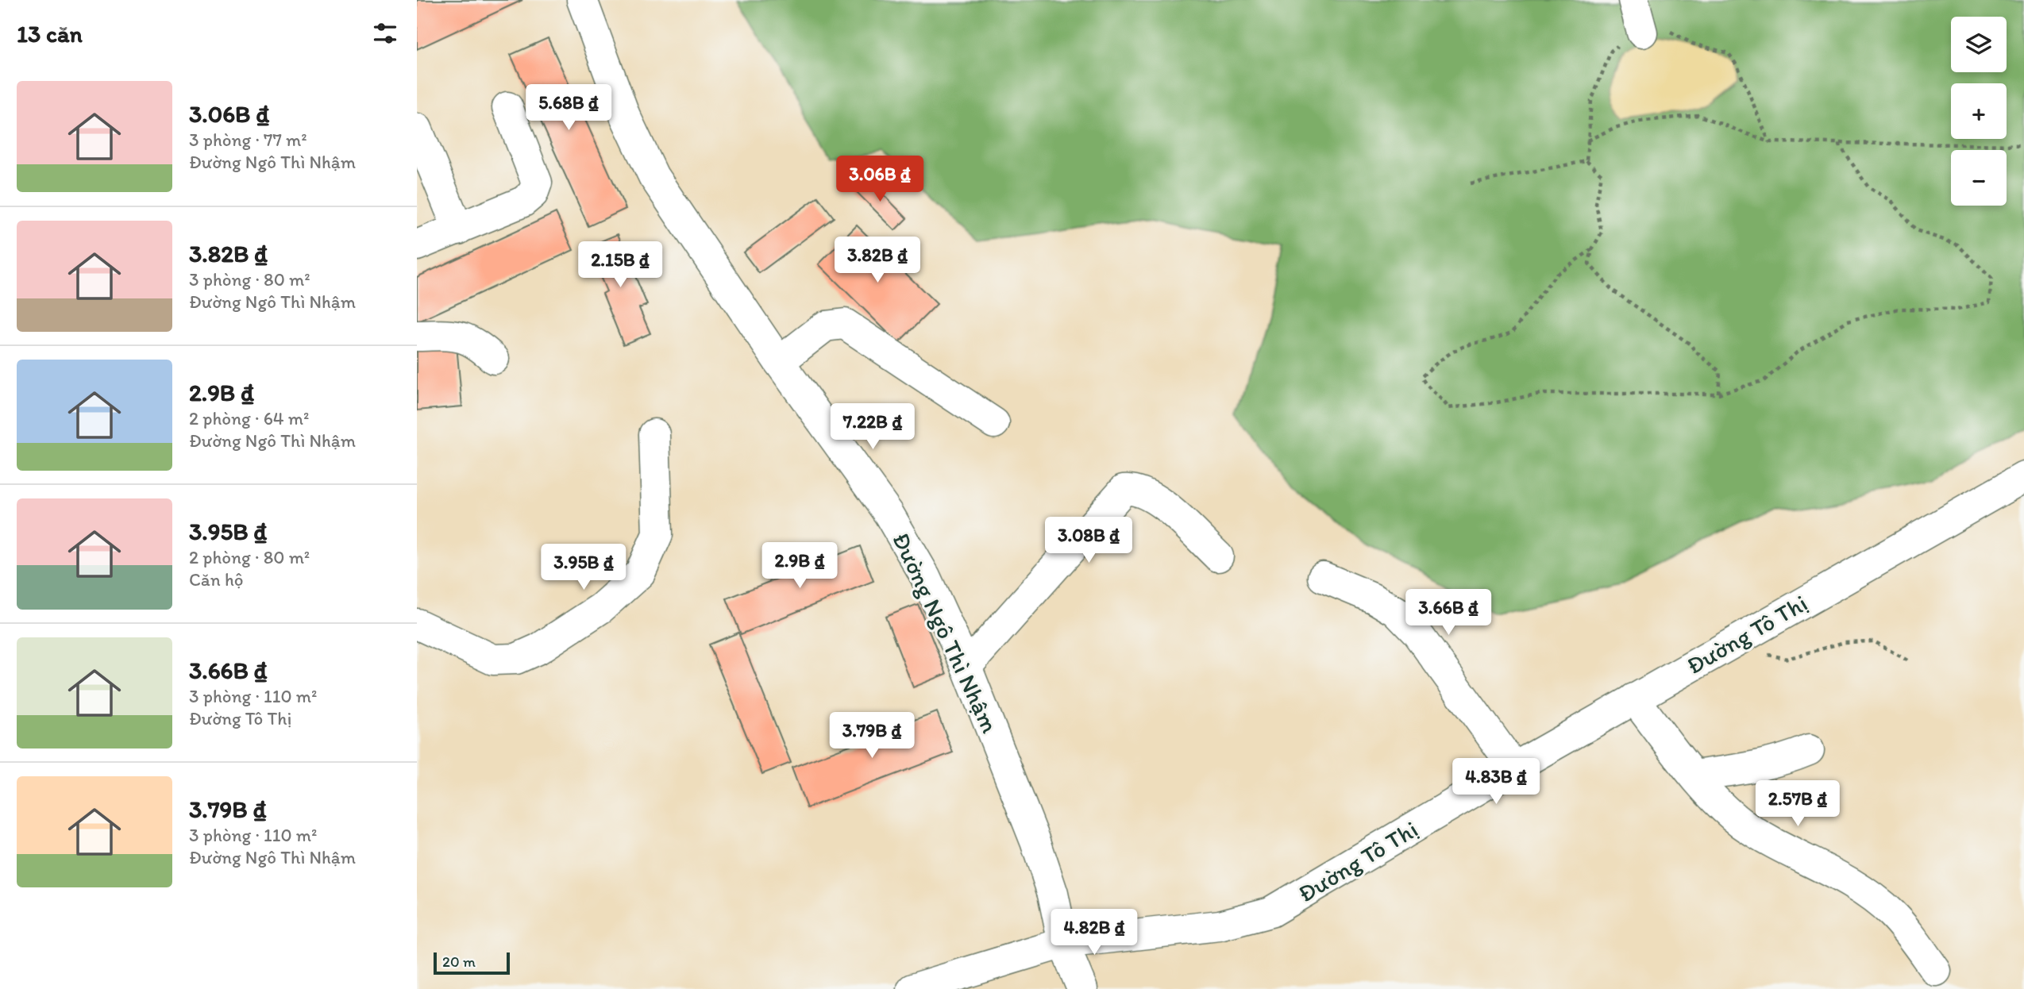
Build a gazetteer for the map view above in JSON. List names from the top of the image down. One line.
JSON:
{"streets":{"street":["Đường Ngô Thì Nhậm","Đường Tô Thị"]},"crossings":[["Đường Ngô Thì Nhậm","Đường Tô Thị"]],"scale_bar":"20 m","page":{"heading":"13 căn","map_buttons":["+","−"],"list":[{"name":"3.06B ₫","note":"3 phòng · 77 m² · Đường Ngô Thì Nhậm"},{"name":"3.82B ₫","note":"3 phòng · 80 m² · Đường Ngô Thì Nhậm"},{"name":"2.9B ₫","note":"2 phòng · 64 m² · Đường Ngô Thì Nhậm"},{"name":"3.95B ₫","note":"2 phòng · 80 m² · Căn hộ"},{"name":"3.66B ₫","note":"3 phòng · 110 m² · Đường Tô Thị"},{"name":"3.79B ₫","note":"3 phòng · 110 m² · Đường Ngô Thì Nhậm"}],"price":["5.68B ₫","3.06B ₫","3.82B ₫","2.15B ₫","7.22B ₫","3.08B ₫","2.9B ₫","3.95B ₫","3.66B ₫","3.79B ₫","4.83B ₫","2.57B ₫","4.82B ₫"],"scale":"20 m"}}
